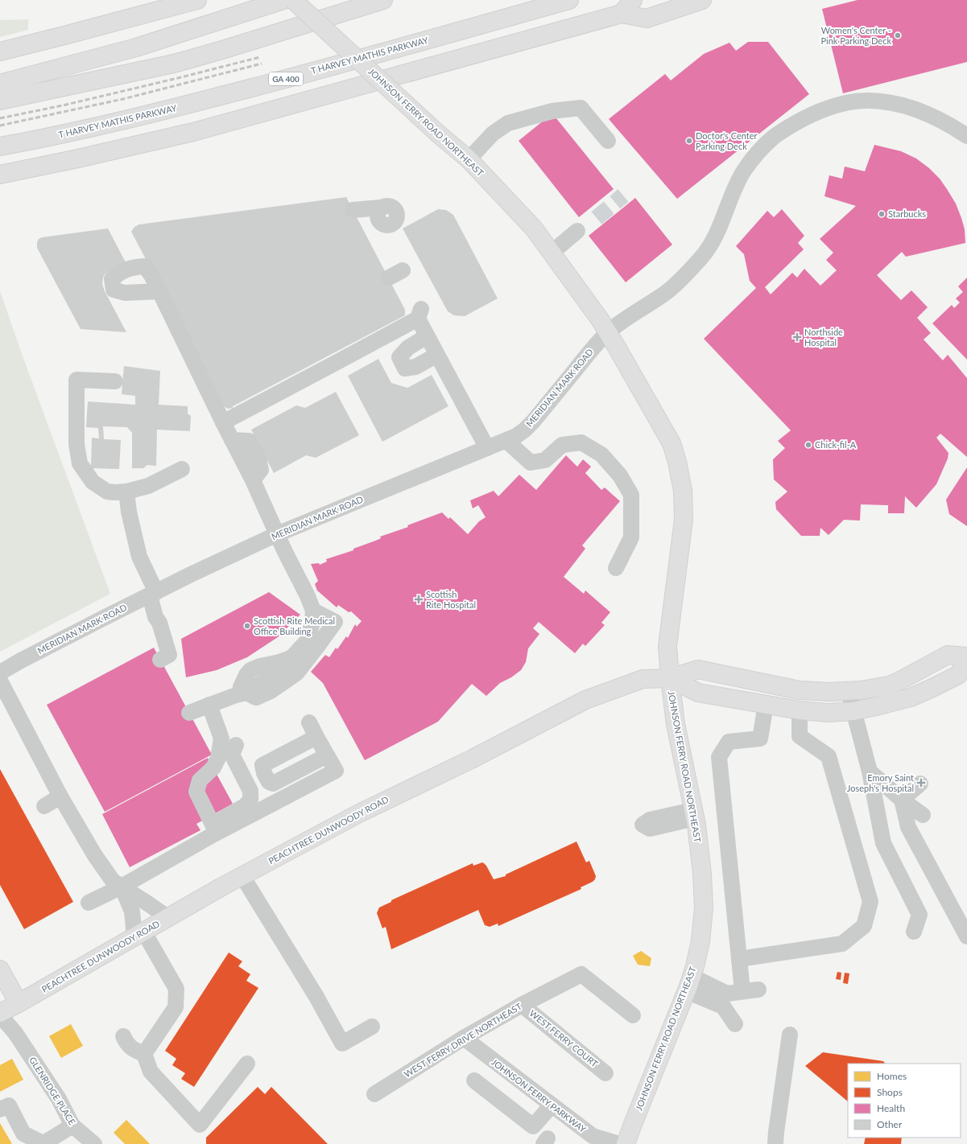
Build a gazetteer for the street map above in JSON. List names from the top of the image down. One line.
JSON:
{"streets":{"main road":["T HARVEY MATHIS PARKWAY","GA 400","JOHNSON FERRY ROAD NORTHEAST","PEACHTREE DUNWOODY ROAD"],"street":["MERIDIAN MARK ROAD","WEST FERRY COURT","WEST FERRY DRIVE NORTHEAST","GLENRIDGE PLACE","JOHNSON FERRY PARKWAY"]},"crossings":[["JOHNSON FERRY ROAD NORTHEAST","MERIDIAN MARK ROAD"],["JOHNSON FERRY ROAD NORTHEAST","PEACHTREE DUNWOODY ROAD"],["WEST FERRY COURT","WEST FERRY DRIVE NORTHEAST"],["WEST FERRY DRIVE NORTHEAST","JOHNSON FERRY PARKWAY"]],"places":{"other":["Women's Center - Pink Parking Deck","Doctor's Center Parking Deck","Starbucks","Chick-fil-A","Scottish Rite Medical Office Building"],"health":["Northside Hospital","Scottish Rite Hospital","Emory Saint Joseph's Hospital"]},"legend":["Homes","Shops","Health","Other"]}
